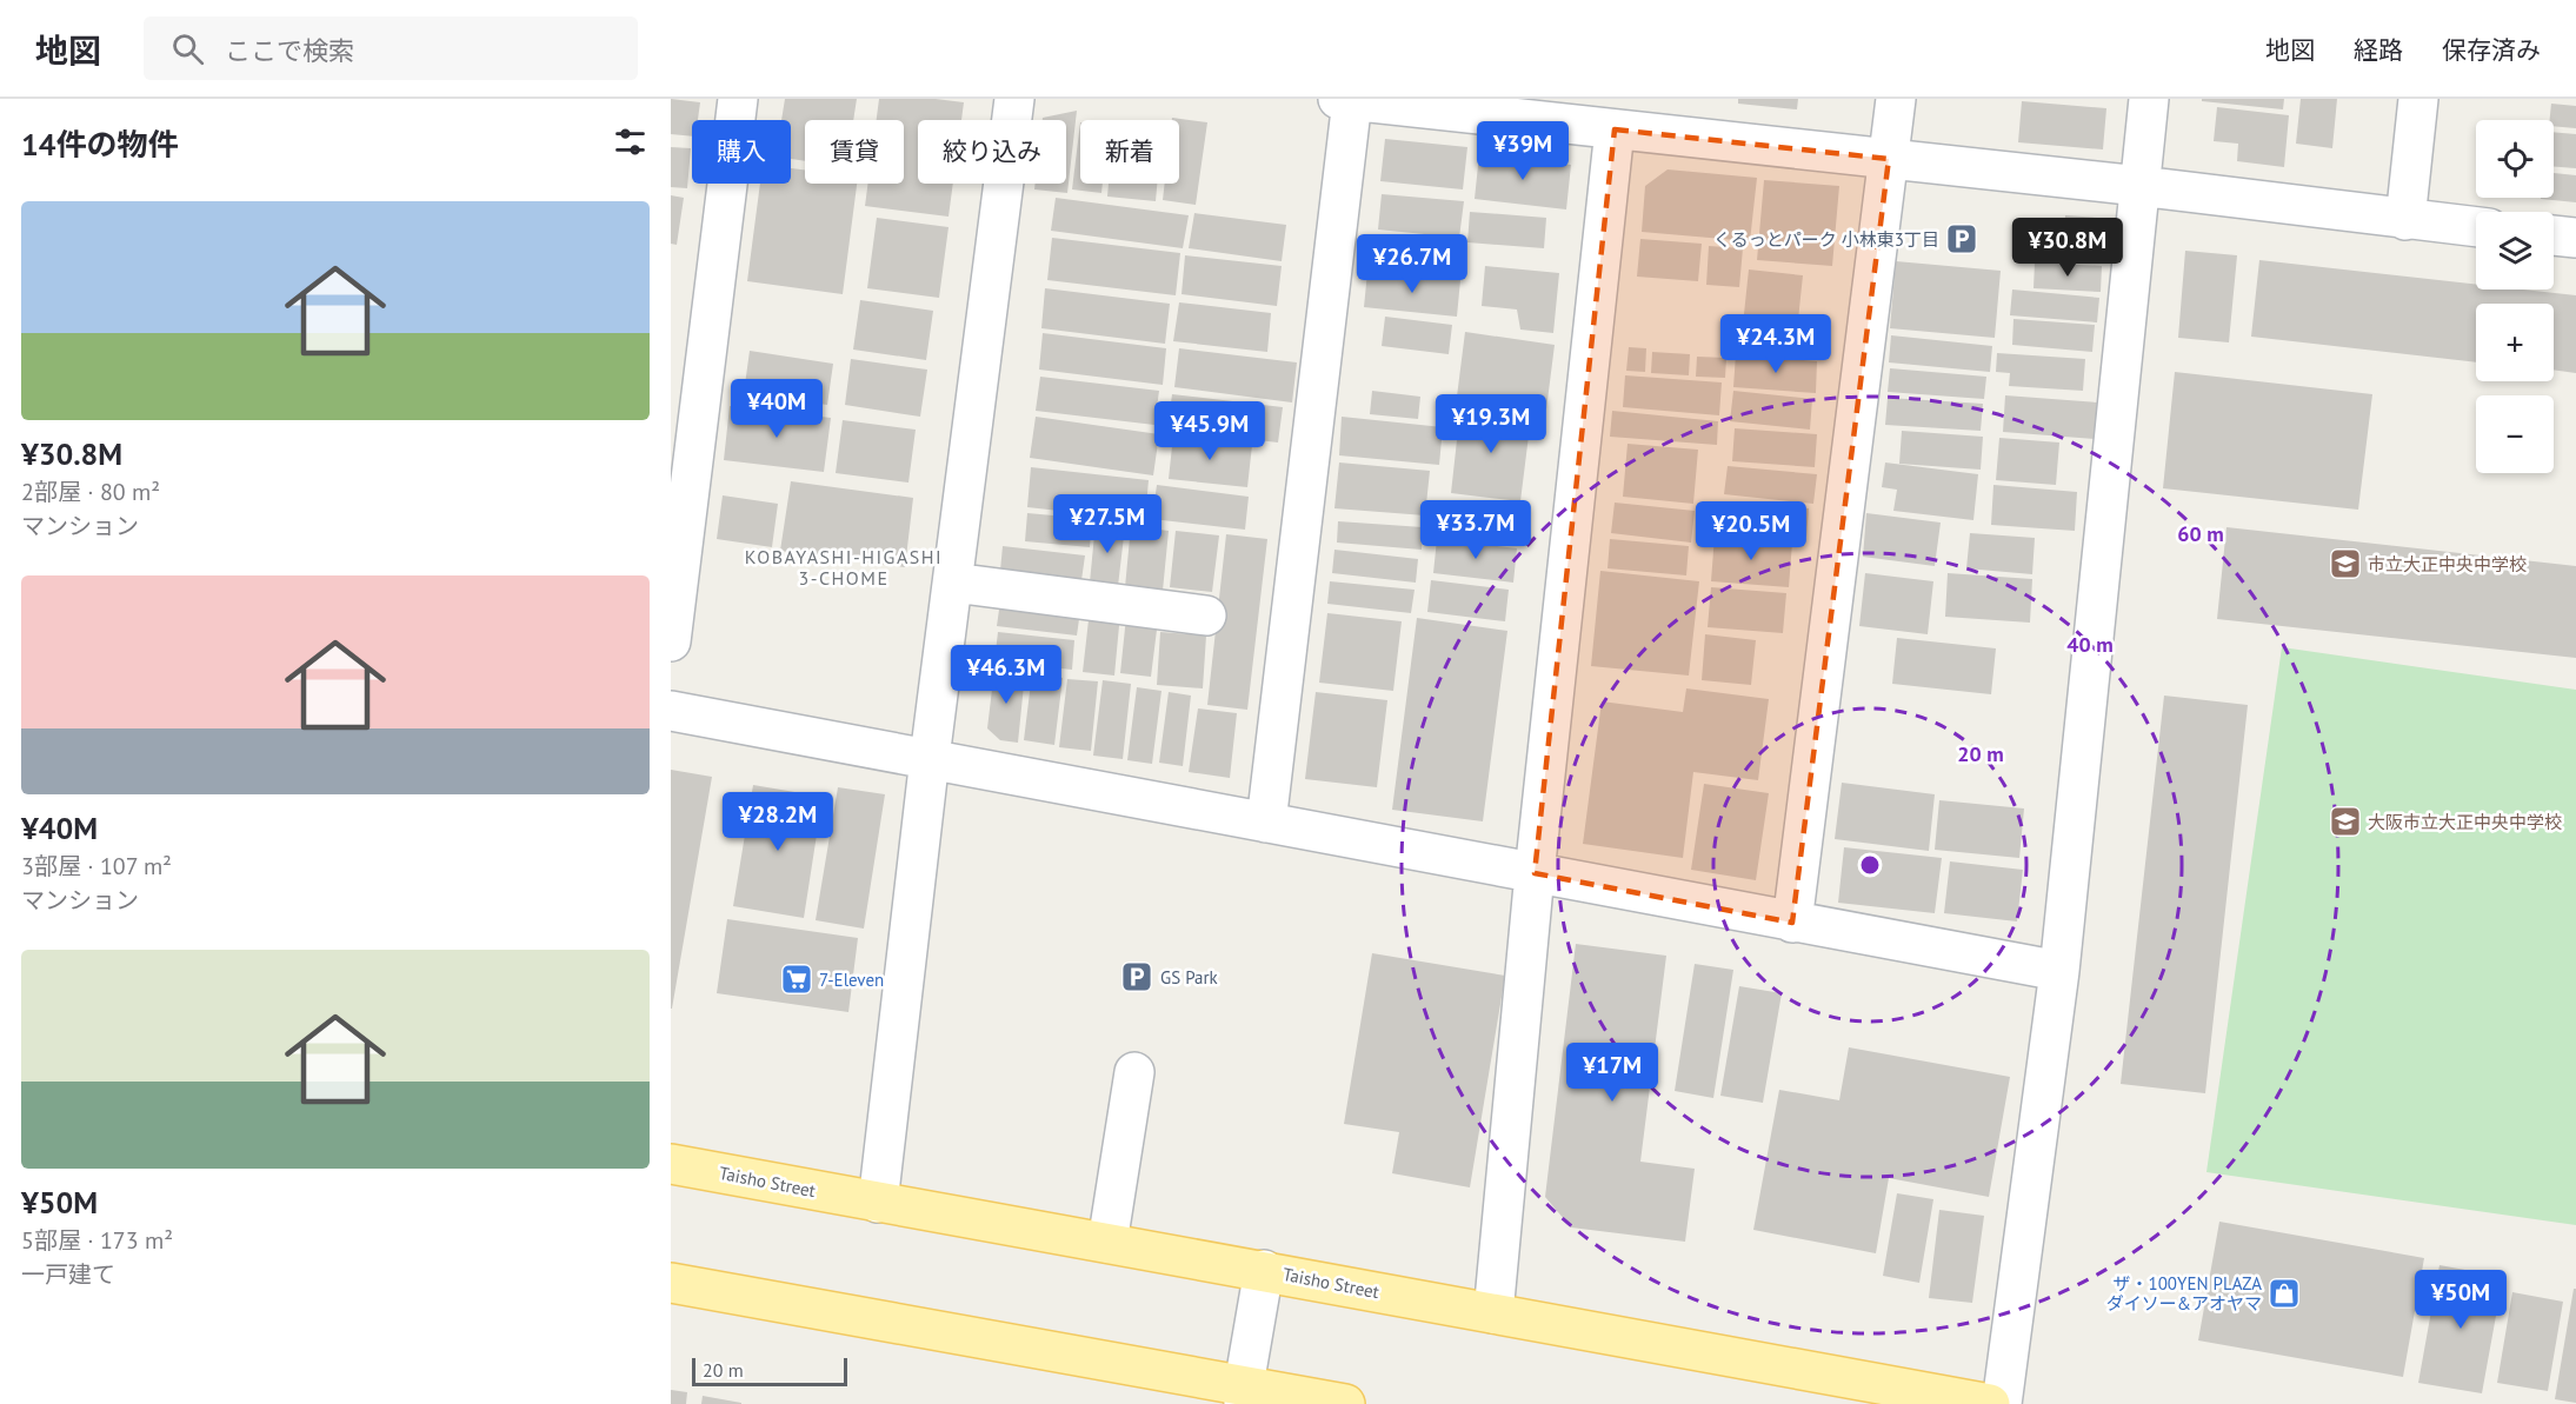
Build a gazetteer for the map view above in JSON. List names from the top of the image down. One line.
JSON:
{"streets":{"main road":["Taisho Street"]},"districts":["KOBAYASHI-HIGASHI 3-CHOME"],"places":{"parking":["くるっとパーク 小林東3丁目","GS Park"],"school or university":["市立大正中央中学校","大阪市立大正中央中学校"],"supermarket":["7-Eleven"],"shop":["ザ・100YEN PLAZA ダイソー&アオヤマ"]},"scale_bar":"20 m","page":{"header":"地図","search":"ここで検索","nav":["地図","経路","保存済み"],"heading":"14件の物件","map_buttons":["+","−"],"chip":["購入","賃貸","絞り込み","新着"],"price":["¥39M","¥30.8M","¥26.7M","¥24.3M","¥40M","¥19.3M","¥45.9M","¥27.5M","¥33.7M","¥20.5M","¥46.3M","¥28.2M","¥17M","¥50M"],"list":[{"name":"¥30.8M","note":"2部屋 · 80 m² · マンション"},{"name":"¥40M","note":"3部屋 · 107 m² · マンション"},{"name":"¥50M","note":"5部屋 · 173 m² · 一戸建て"}],"scale":"20 m"},"rings":["60 m","40 m","20 m"]}
